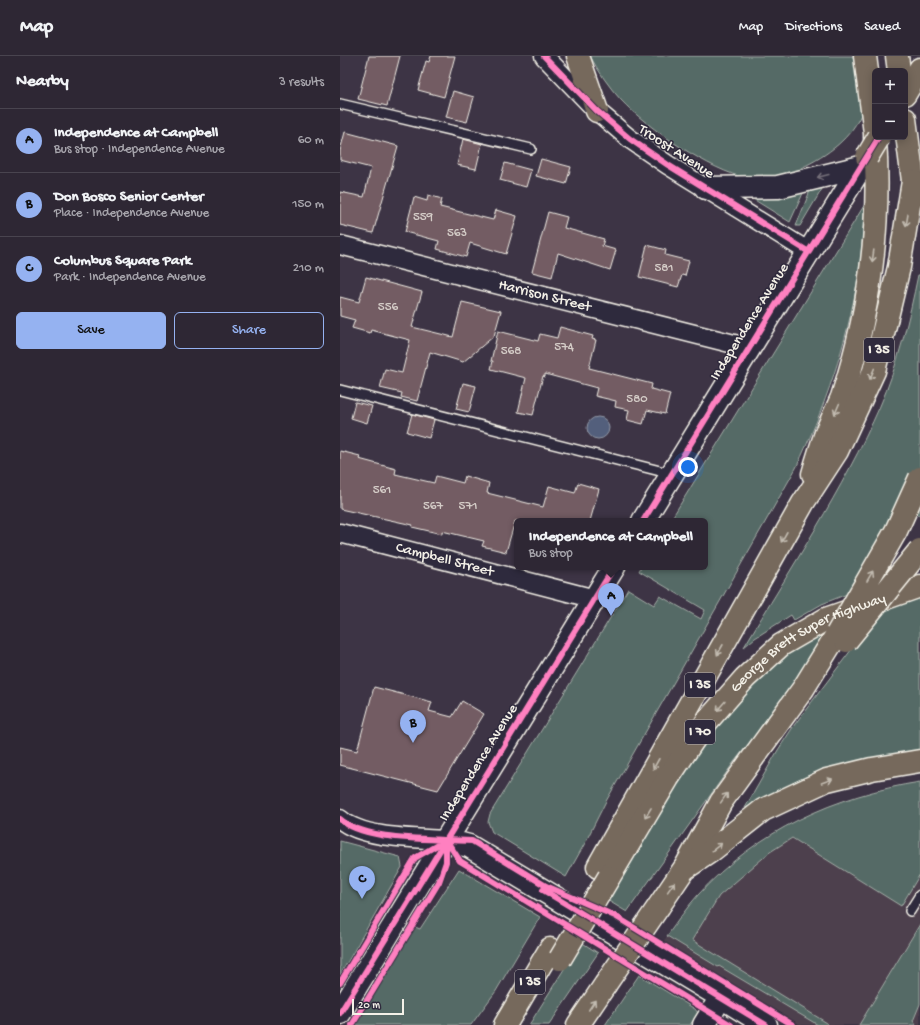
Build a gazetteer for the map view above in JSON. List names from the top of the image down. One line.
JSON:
{"streets":{"main road":["Independence Avenue","I 35","George Brett Super Highway","I 70"],"street":["Troost Avenue","Harrison Street","Campbell Street"]},"crossings":[["Troost Avenue","Independence Avenue"],["Harrison Street","Independence Avenue"],["Independence Avenue","Campbell Street"],["I 35","George Brett Super Highway"]],"house_numbers":["559","563","581","556","574","568","580","561","567","571"],"scale_bar":"20 m","page":{"header":"Map","nav":["Map","Directions","Saved"],"heading":["Nearby","3 results"],"map_buttons":["+","−"],"list":[{"mark":"A","name":"Independence at Campbell","note":"Bus stop · Independence Avenue","value":"60 m"},{"mark":"B","name":"Don Bosco Senior Center","note":"Place · Independence Avenue","value":"150 m"},{"mark":"C","name":"Columbus Square Park","note":"Park · Independence Avenue","value":"210 m"}],"buttons":["Save","Share"],"popup":["Independence at Campbell","Bus stop"],"pins":["A","B","C"],"scale":"20 m"}}
